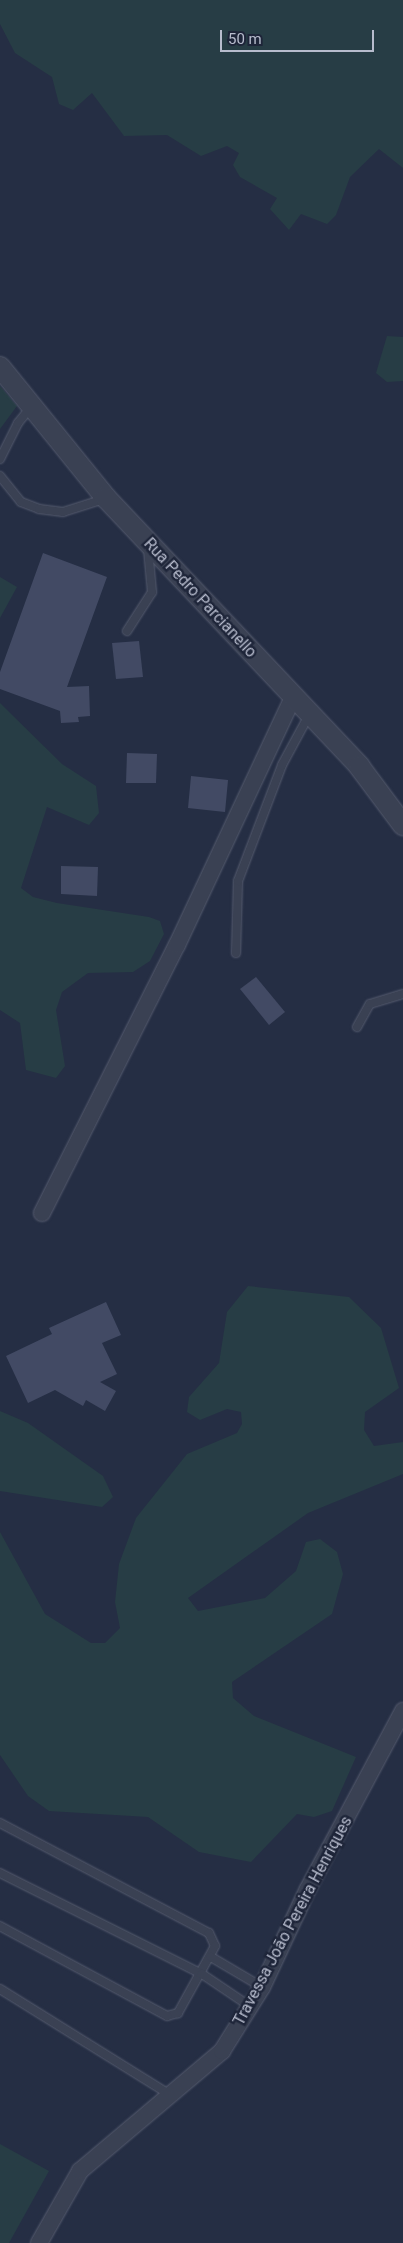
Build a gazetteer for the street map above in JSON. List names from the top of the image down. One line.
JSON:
{"streets":{"street":["Rua Pedro Parcianello","Travessa João Pereira Henriques"]},"scale_bar":"50 m"}
